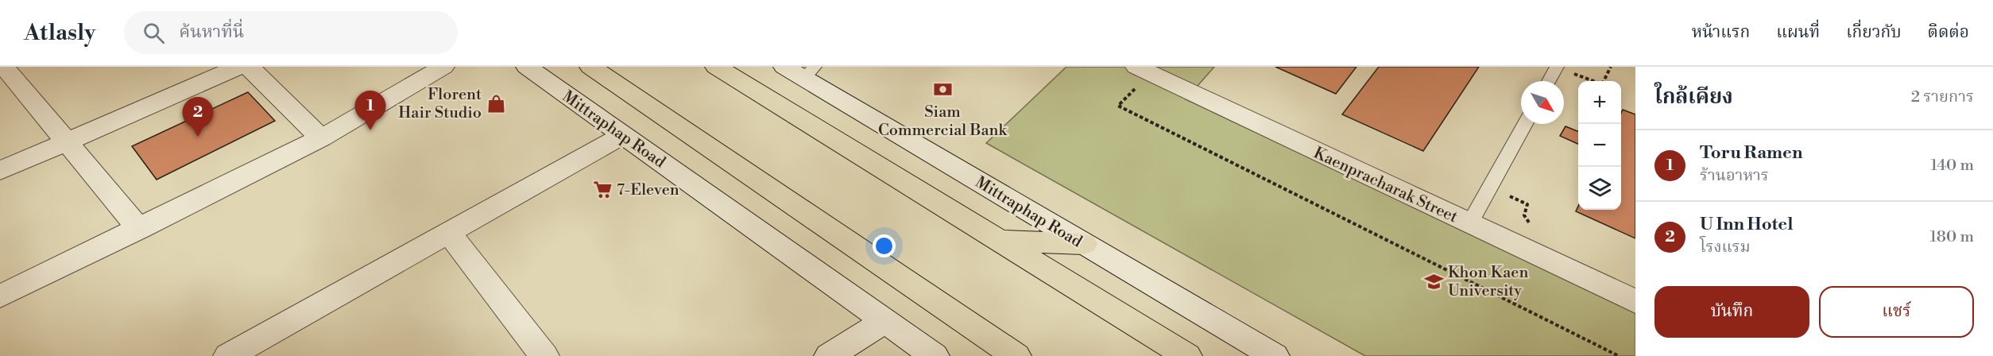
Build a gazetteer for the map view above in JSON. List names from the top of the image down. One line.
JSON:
{"streets":{"street":["Mittraphap Road","Kaenpracharak Street"]},"places":{"bank":["Siam Commercial Bank"],"shop":["Florent Hair Studio"],"supermarket":["7-Eleven"],"school or university":["Khon Kaen University"]},"north":"bottom right","page":{"header":"Atlasly","search":"ค้นหาที่นี่","nav":["หน้าแรก","แผนที่","เกี่ยวกับ","ติดต่อ"],"heading":["ใกล้เคียง","2 รายการ"],"map_buttons":["+","−"],"pins":["1","2"],"list":[{"mark":"1","name":"Toru Ramen","note":"ร้านอาหาร","value":"140 m"},{"mark":"2","name":"U Inn Hotel","note":"โรงแรม","value":"180 m"}],"buttons":["บันทึก","แชร์"]}}
